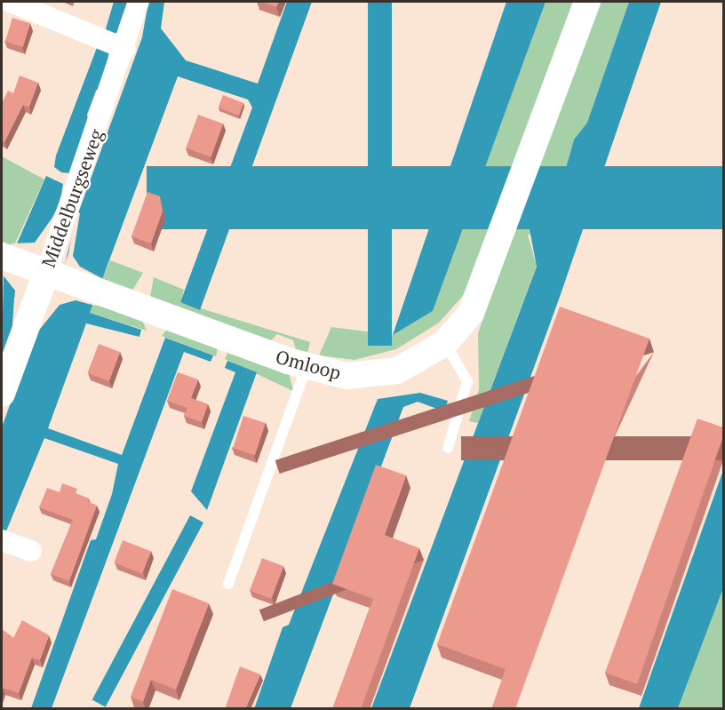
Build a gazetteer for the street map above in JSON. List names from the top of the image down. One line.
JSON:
{"streets":{"street":["Middelburgseweg","Omloop"]},"crossings":[["Middelburgseweg","Omloop"]]}
